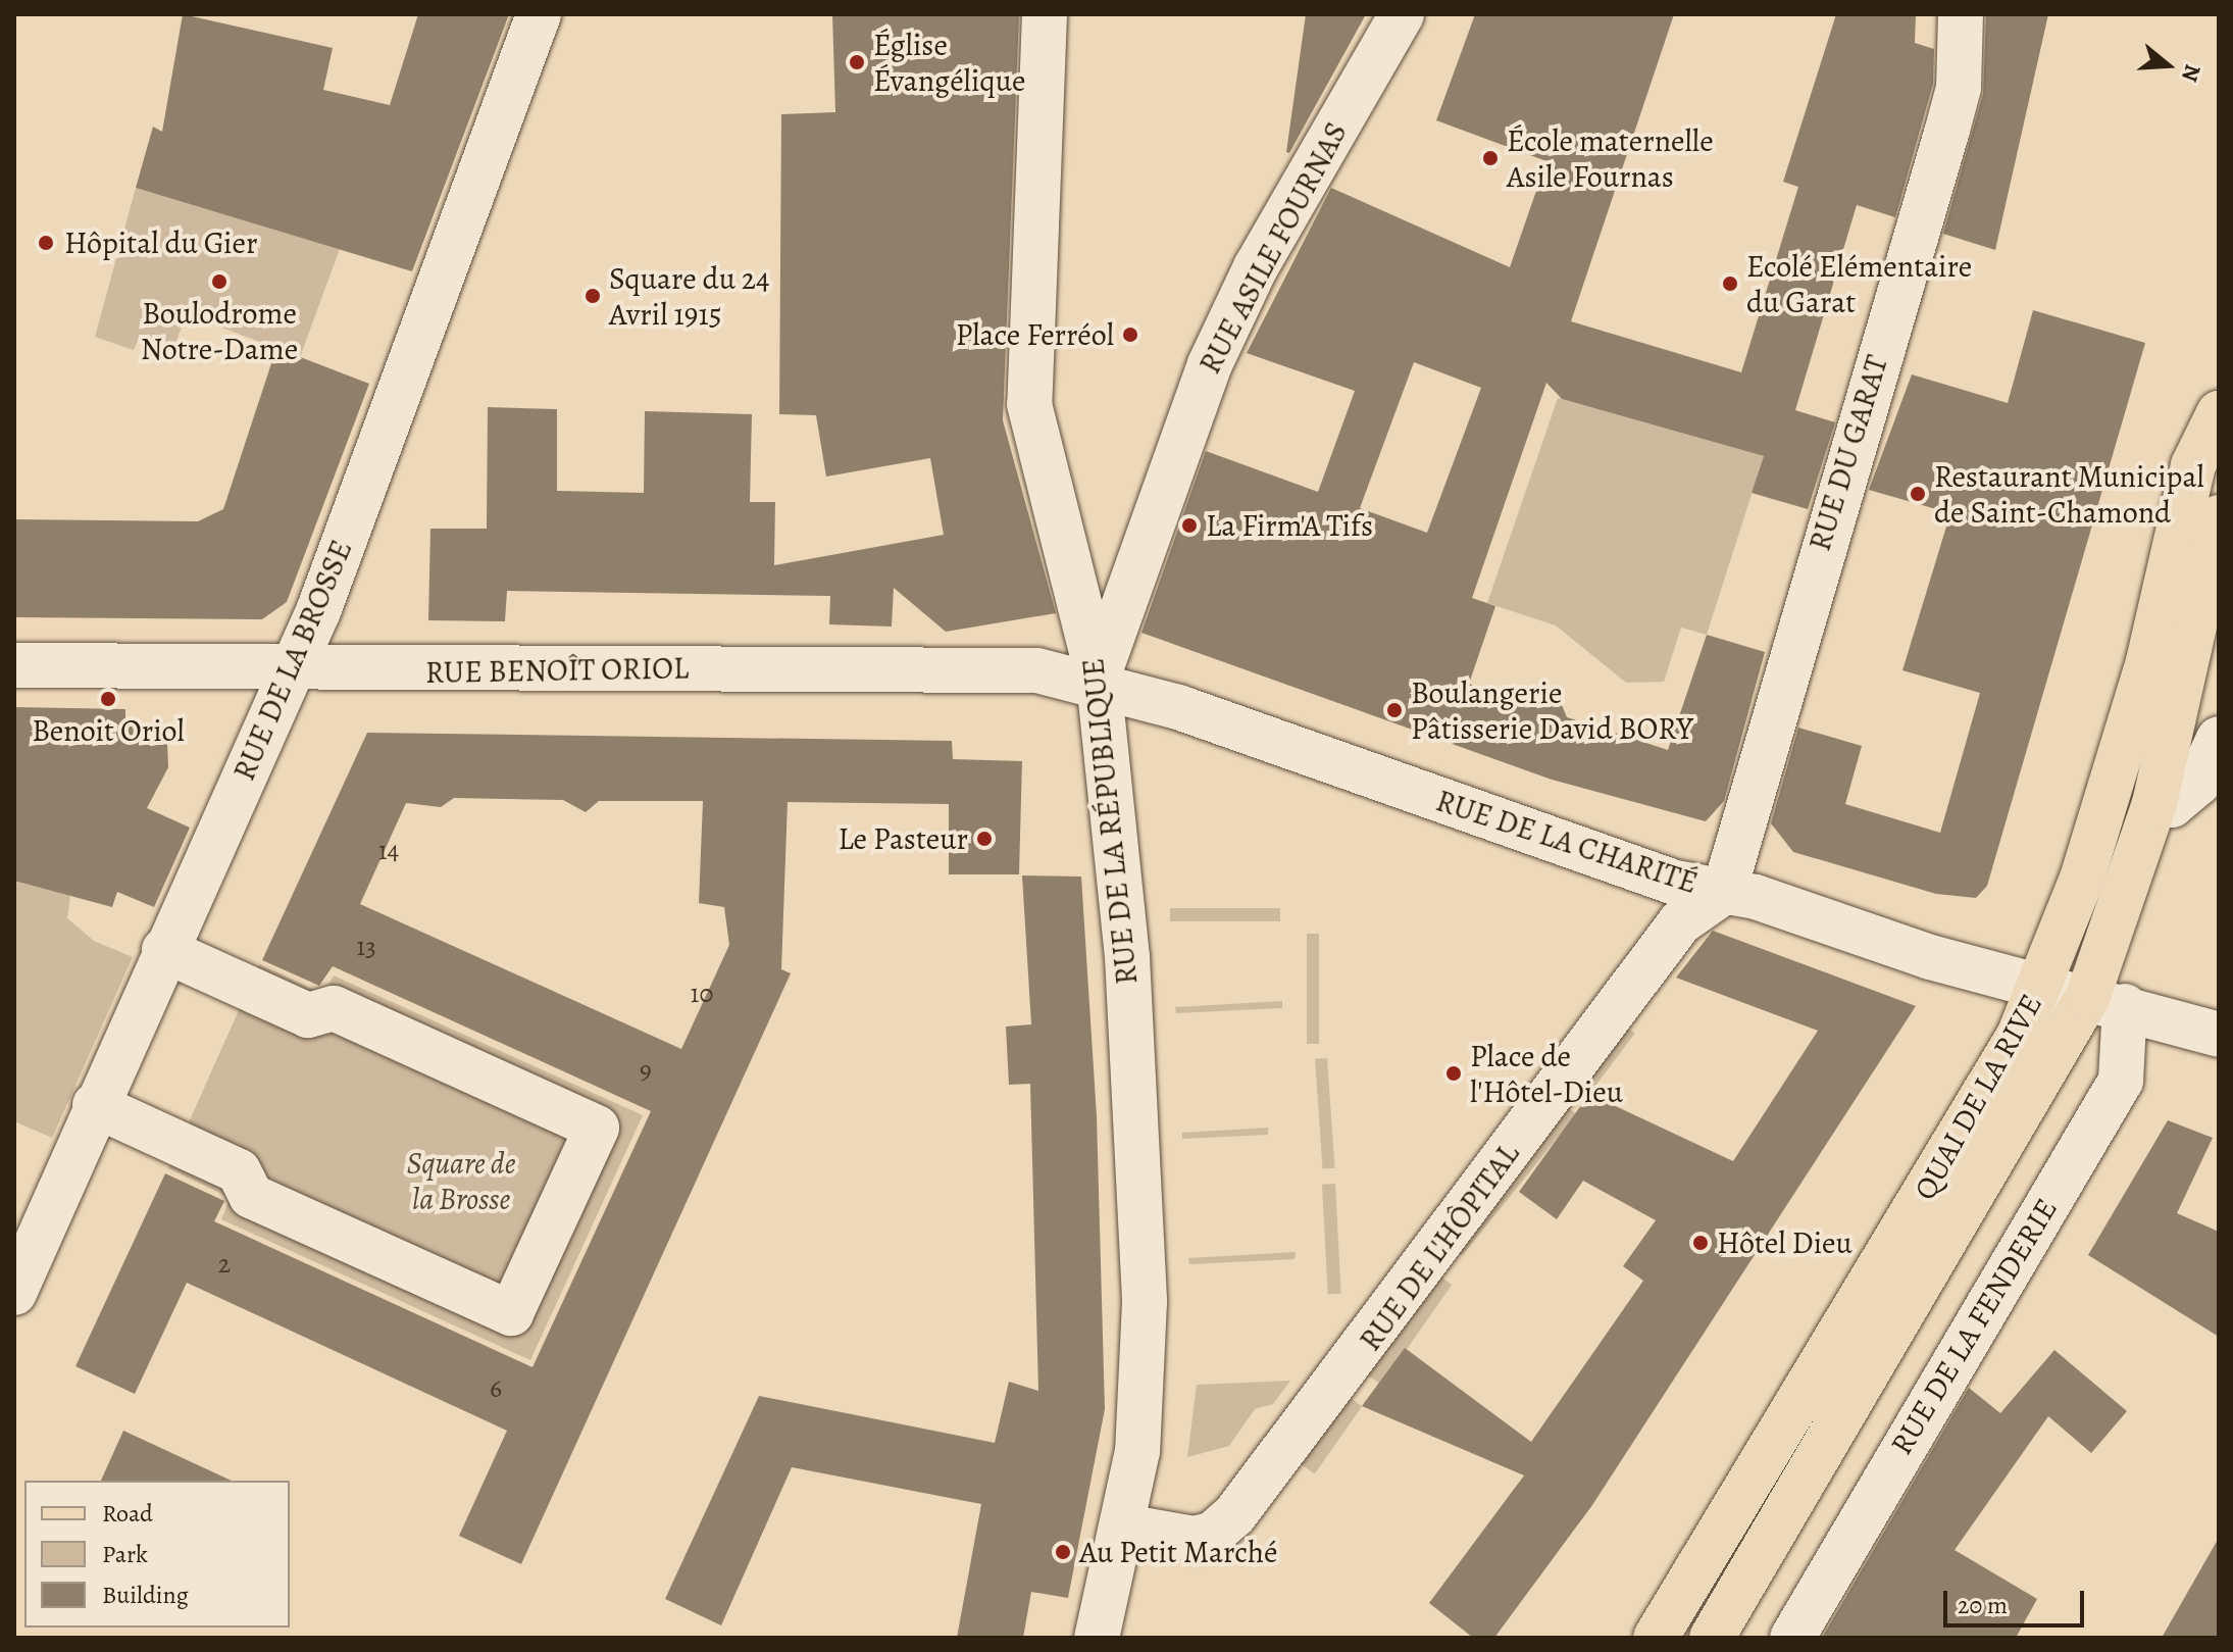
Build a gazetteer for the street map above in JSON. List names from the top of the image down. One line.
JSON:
{"streets":{"main road":["QUAI DE LA RIVE"],"street":["RUE ASILE FOURNAS","RUE DU GARAT","RUE DE LA BROSSE","RUE BENOÎT ORIOL","RUE DE LA RÉPUBLIQUE","RUE DE LA CHARITÉ","RUE DE L'HÔPITAL","RUE DE LA FENDERIE"]},"crossings":[["RUE ASILE FOURNAS","RUE BENOÎT ORIOL"],["RUE ASILE FOURNAS","RUE DE LA RÉPUBLIQUE"],["RUE ASILE FOURNAS","RUE DE LA CHARITÉ"],["RUE DU GARAT","RUE DE LA CHARITÉ"],["RUE DU GARAT","RUE DE L'HÔPITAL"],["RUE DE LA BROSSE","RUE BENOÎT ORIOL"],["RUE BENOÎT ORIOL","RUE DE LA RÉPUBLIQUE"],["RUE BENOÎT ORIOL","RUE DE LA CHARITÉ"],["RUE DE LA RÉPUBLIQUE","RUE DE LA CHARITÉ"],["RUE DE LA RÉPUBLIQUE","RUE DE L'HÔPITAL"],["RUE DE LA CHARITÉ","QUAI DE LA RIVE"],["RUE DE LA CHARITÉ","RUE DE L'HÔPITAL"],["RUE DE LA CHARITÉ","RUE DE LA FENDERIE"],["QUAI DE LA RIVE","RUE DE LA FENDERIE"]],"parks":["Square de la Brosse"],"places":["Église Évangélique","École maternelle Asile Fournas","Hôpital du Gier","Boulodrome Notre-Dame","Ecolé Elémentaire du Garat","Square du 24 Avril 1915","Place Ferréol","Restaurant Municipal de Saint-Chamond","La Firm'A Tifs","Benoit Oriol","Boulangerie Pâtisserie David BORY","Le Pasteur","Place de l'Hôtel-Dieu","Hôtel Dieu","Au Petit Marché"],"house_numbers":["14","13","10","9","2","6"],"legend":["Road","Park","Building"],"scale_bar":"20 m","north":"right"}
